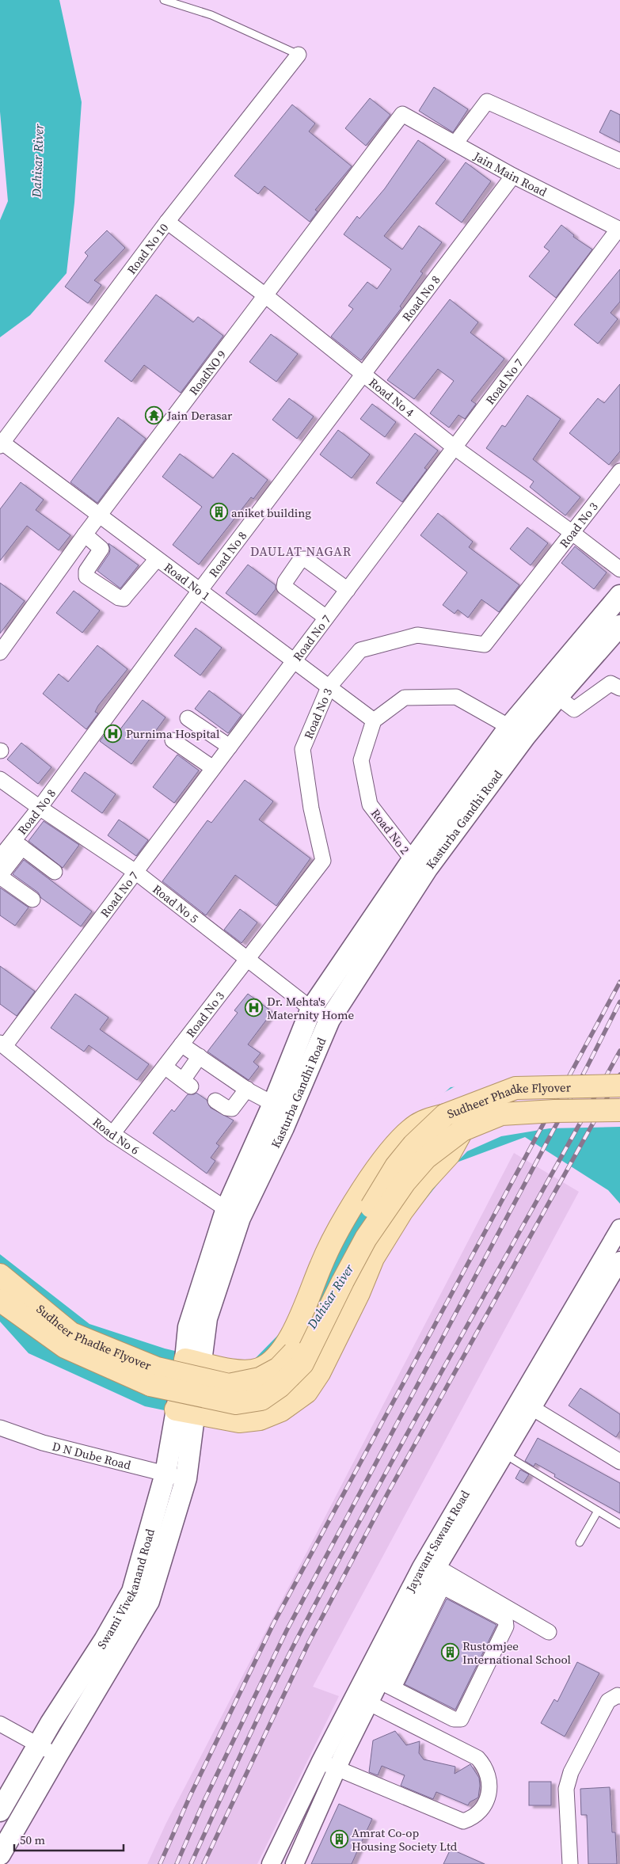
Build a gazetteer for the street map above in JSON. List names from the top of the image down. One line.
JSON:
{"streets":{"main road":["Kasturba Gandhi Road","Sudheer Phadke Flyover","Swami Vivekanand Road"],"street":["Jain Main Road","Road No 10","Road No 8","RoadNO 9","Road No 7","Road No 4","Road No 3","Road No 1","Road No 2","Road No 5","Road No 6","D N Dube Road","Jayavant Sawant Road"]},"crossings":[["Jain Main Road","Road No 8"],["Jain Main Road","RoadNO 9"],["Jain Main Road","Road No 7"],["Road No 10","Road No 4"],["Road No 10","Road No 1"],["Road No 8","Road No 4"],["Road No 8","Road No 1"],["Road No 8","Road No 5"],["RoadNO 9","Road No 4"],["RoadNO 9","Road No 1"],["Road No 7","Road No 4"],["Road No 7","Road No 1"],["Road No 7","Road No 5"],["Road No 7","Road No 6"],["Road No 4","Road No 3"],["Road No 3","Road No 1"],["Road No 3","Road No 5"],["Road No 3","Road No 6"],["Road No 1","Road No 2"],["Kasturba Gandhi Road","Road No 2"],["Kasturba Gandhi Road","Road No 5"],["Kasturba Gandhi Road","Road No 6"],["Kasturba Gandhi Road","Swami Vivekanand Road"],["D N Dube Road","Swami Vivekanand Road"]],"districts":["DAULAT NAGAR"],"water":["Dahisar River"],"places":{"temple":["Jain Derasar"],"building":["aniket building","Rustomjee International School","Amrat Co-op Housing Society Ltd"],"hospital":["Purnima Hospital","Dr. Mehta's Maternity Home"]},"scale_bar":"50 m"}
